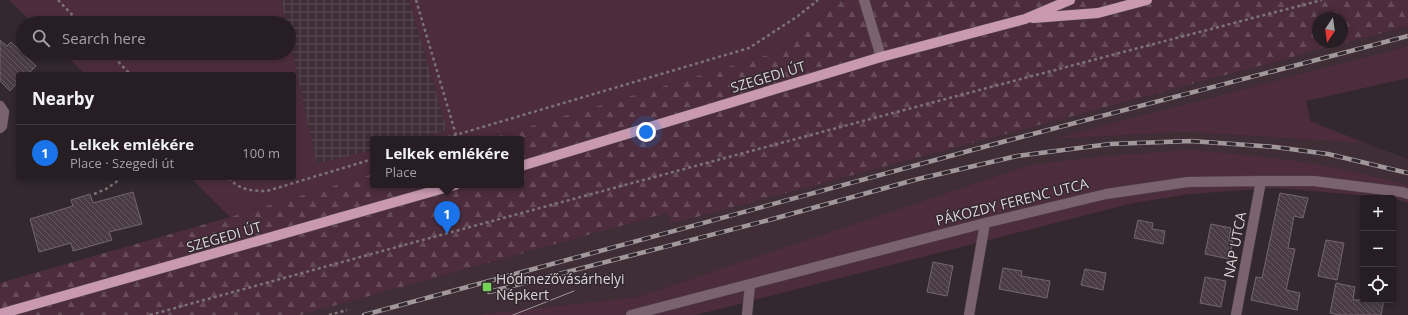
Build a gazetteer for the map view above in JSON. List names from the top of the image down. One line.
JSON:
{"streets":{"main road":["SZEGEDI ÚT"],"street":["PÁKOZDY FERENC UTCA","NAP UTCA"]},"crossings":[["PÁKOZDY FERENC UTCA","NAP UTCA"]],"places":{"transit":["Hódmezővásárhelyi Népkert"]},"north":"bottom","page":{"search":"Search here","heading":"Nearby","list":[{"mark":"1","name":"Lelkek emlékére","note":"Place · Szegedi út","value":"100 m"}],"popup":["Lelkek emlékére","Place"],"map_buttons":["+","−"],"pins":"1"}}
